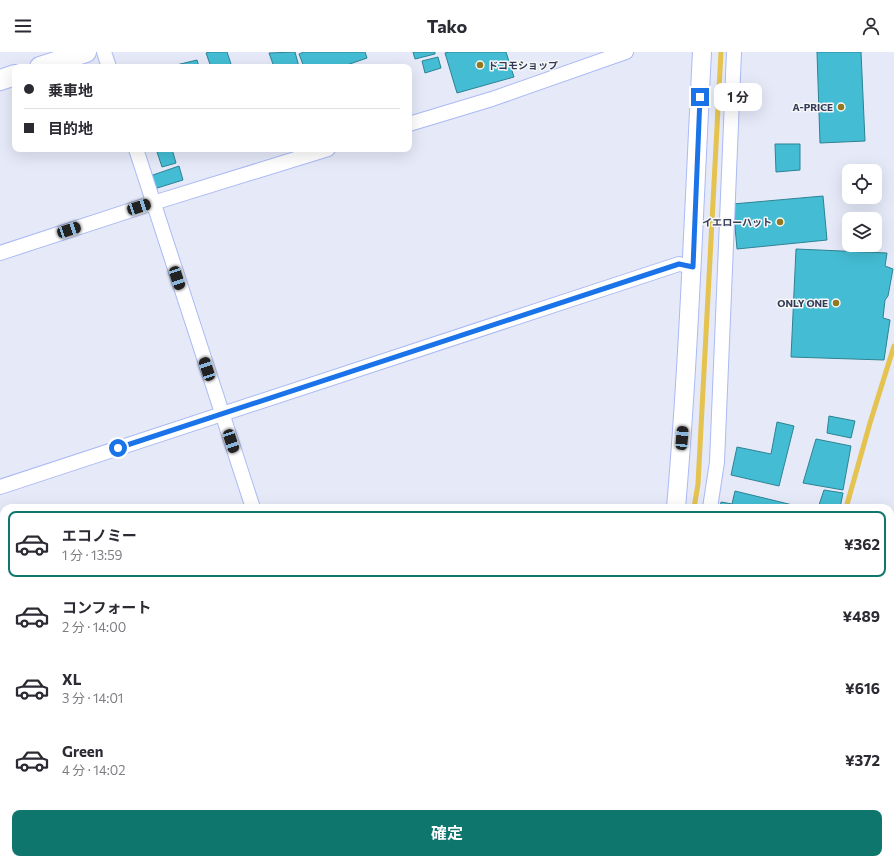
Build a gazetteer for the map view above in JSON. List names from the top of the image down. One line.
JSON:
{"places":["ドコモショップ","A-PRICE","イエローハット","ONLY ONE"],"page":{"header":"Tako","banner":["乗車地","目的地"],"bubble":"1 分","list":[{"name":"エコノミー","note":"1 分 · 13:59","value":"¥362"},{"name":"コンフォート","note":"2 分 · 14:00","value":"¥489"},{"name":"XL","note":"3 分 · 14:01","value":"¥616"},{"name":"Green","note":"4 分 · 14:02","value":"¥372"}],"buttons":"確定"}}
